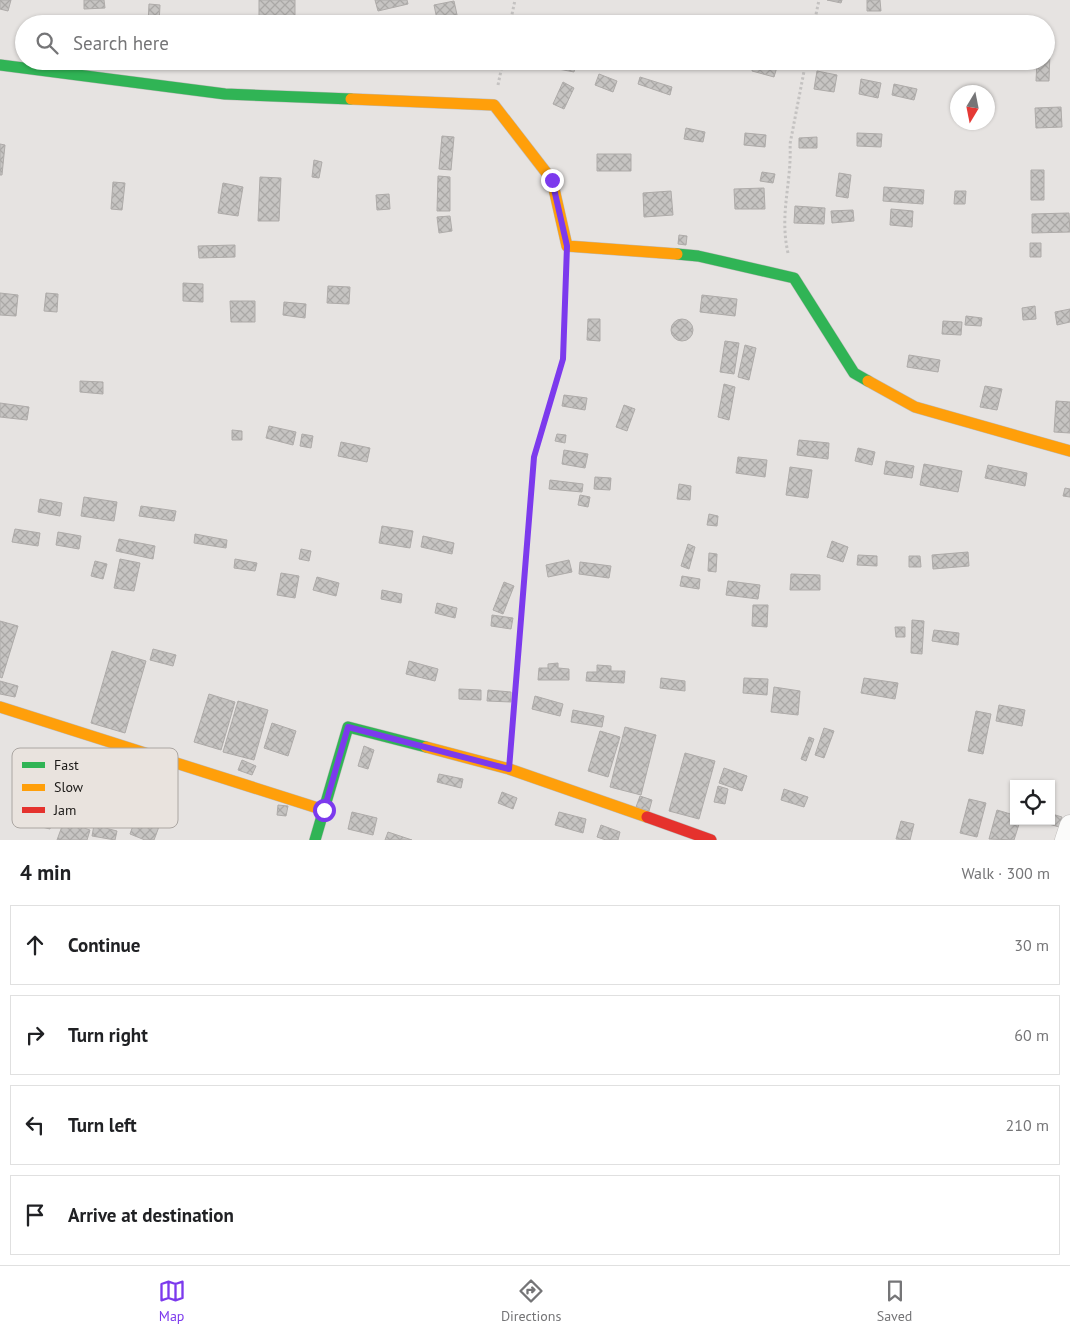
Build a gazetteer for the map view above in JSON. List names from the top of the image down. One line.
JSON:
{"legend":["Fast","Slow","Jam"],"north":"bottom","page":{"search":"Search here","heading":["4 min","Walk · 300 m"],"list":[["Continue","30 m"],["Turn right","60 m"],["Turn left","210 m"],"Arrive at destination"],"nav":["Map","Directions","Saved"]}}
